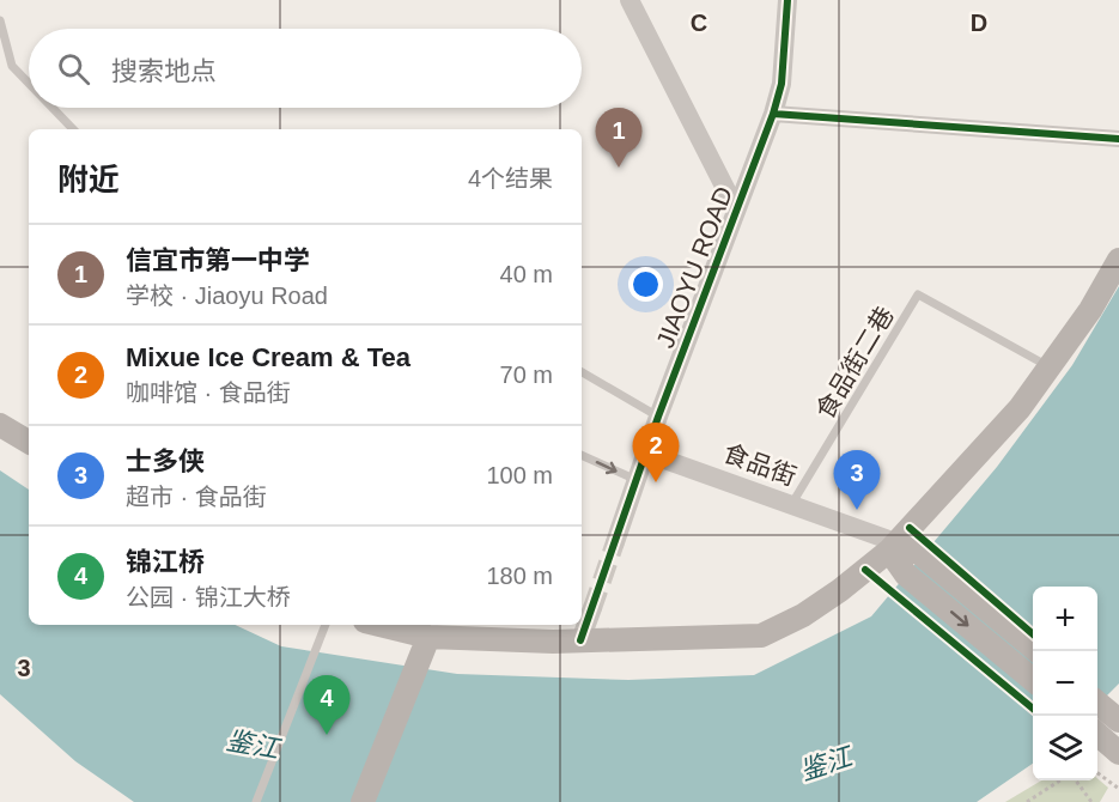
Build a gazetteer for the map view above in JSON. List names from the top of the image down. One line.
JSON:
{"streets":{"street":["JIAOYU ROAD","食品街"],"lane":["食品街二巷"]},"crossings":[["JIAOYU ROAD","食品街"],["食品街二巷","食品街"]],"water":["鉴江"],"page":{"search":"搜索地点","pins":["1","2","3","4"],"heading":["附近","4个结果"],"list":[{"mark":"1","name":"信宜市第一中学","note":"学校 · Jiaoyu Road","value":"40 m"},{"mark":"2","name":"Mixue Ice Cream & Tea","note":"咖啡馆 · 食品街","value":"70 m"},{"mark":"3","name":"士多侠","note":"超市 · 食品街","value":"100 m"},{"mark":"4","name":"锦江桥","note":"公园 · 锦江大桥","value":"180 m"}],"map_buttons":["+","−"]},"grid":{"columns":["C","D"],"rows":["3"]}}
